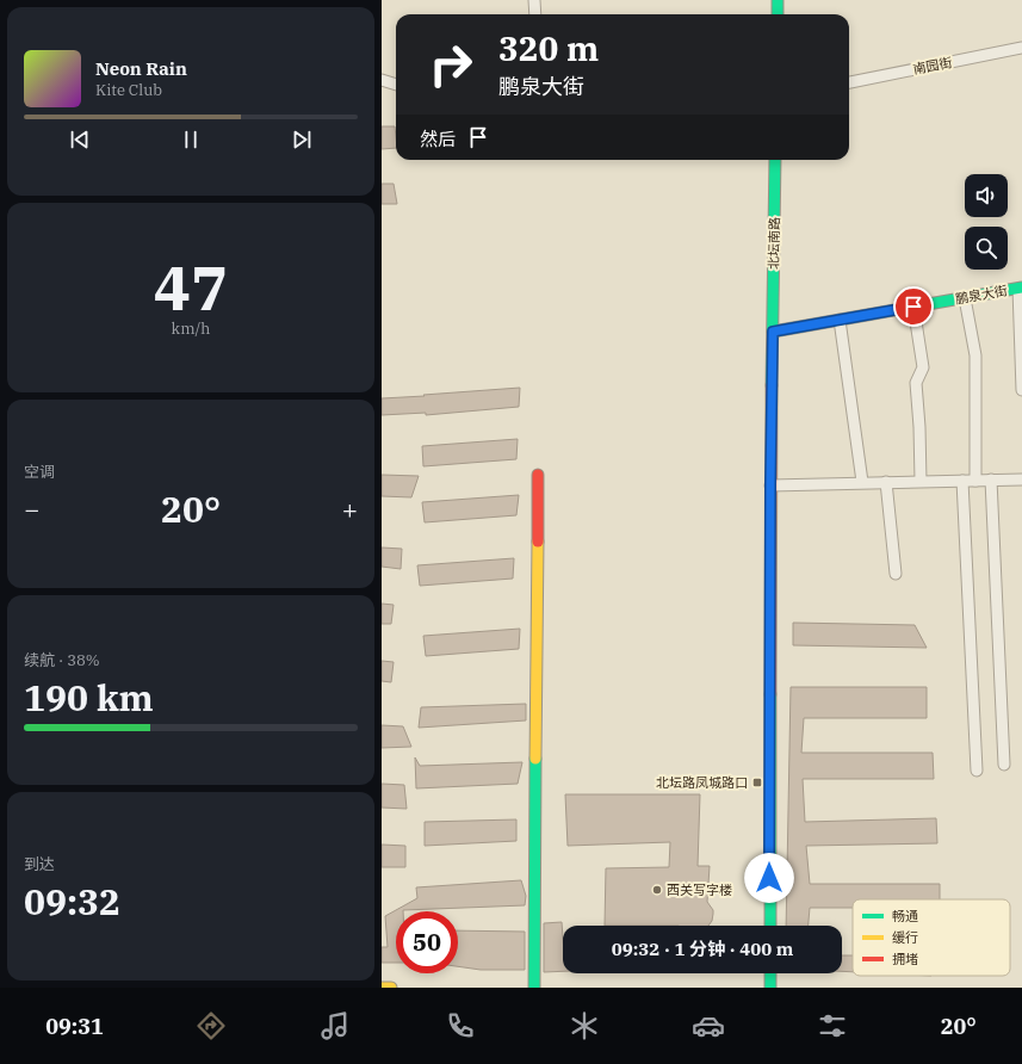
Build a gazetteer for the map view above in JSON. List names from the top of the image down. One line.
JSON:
{"streets":{"main road":["北坛南路","鹏泉大街"],"street":["南园街"]},"crossings":[["北坛南路","鹏泉大街"]],"places":{"transit":["北坛路凤城路口"],"other":["西关写字楼"]},"legend":["畅通","缓行","拥堵"],"page":{"turn":["320 m","鹏泉大街"],"song":["Neon Rain","Kite Club"],"then":"然后","tile":[["47","km/h"],"空调",["续航 · 38%","190 km"],["到达","09:32"]],"heat":["−","20°","+"],"limit":"50","trip":"09:32 · 1 分钟 · 400 m","tabs":["09:31","20°"]}}
